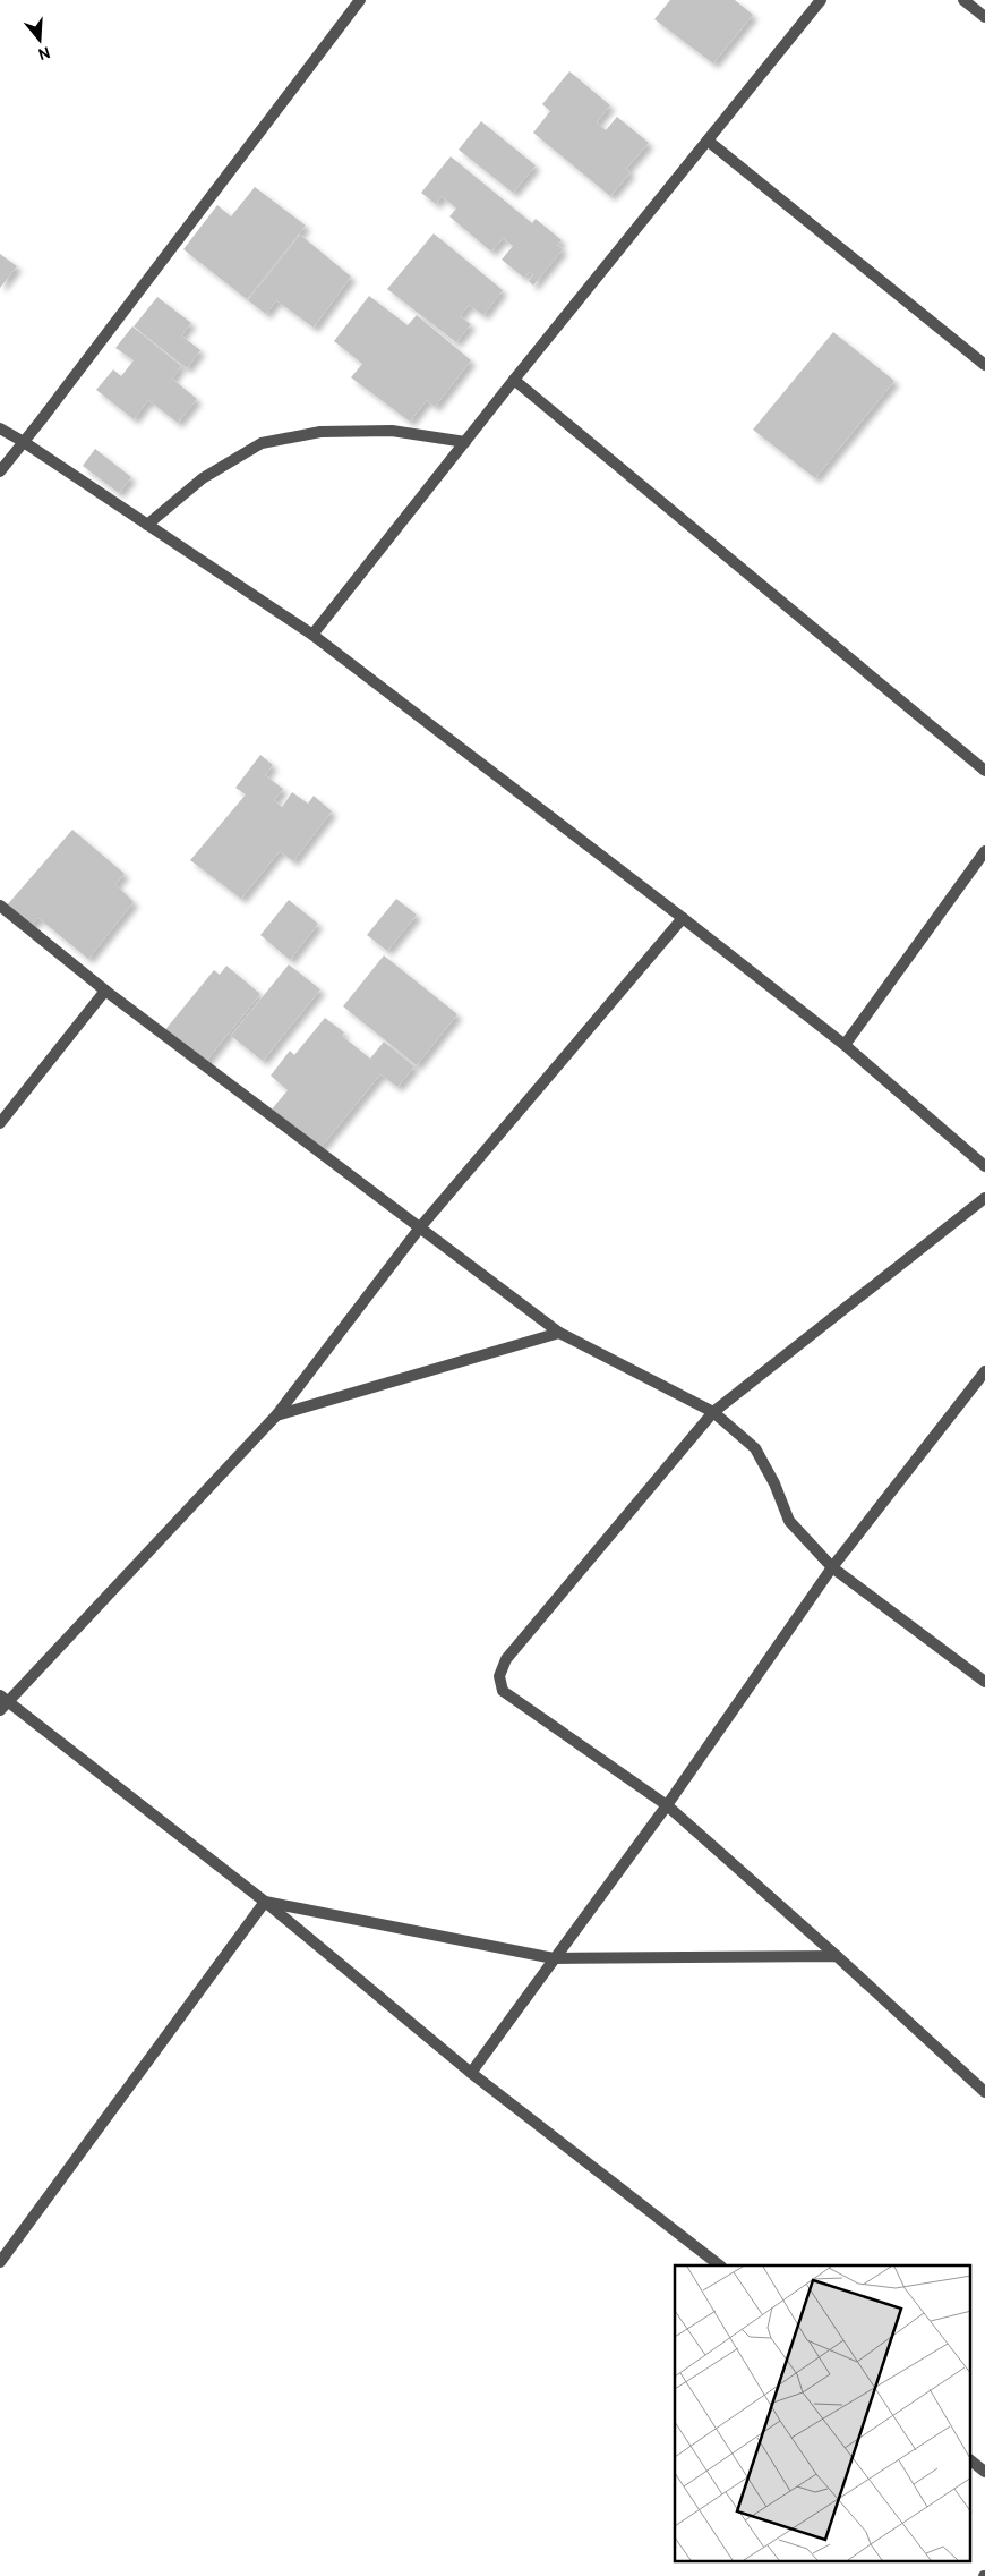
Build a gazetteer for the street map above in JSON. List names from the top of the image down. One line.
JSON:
{"north":"bottom"}
